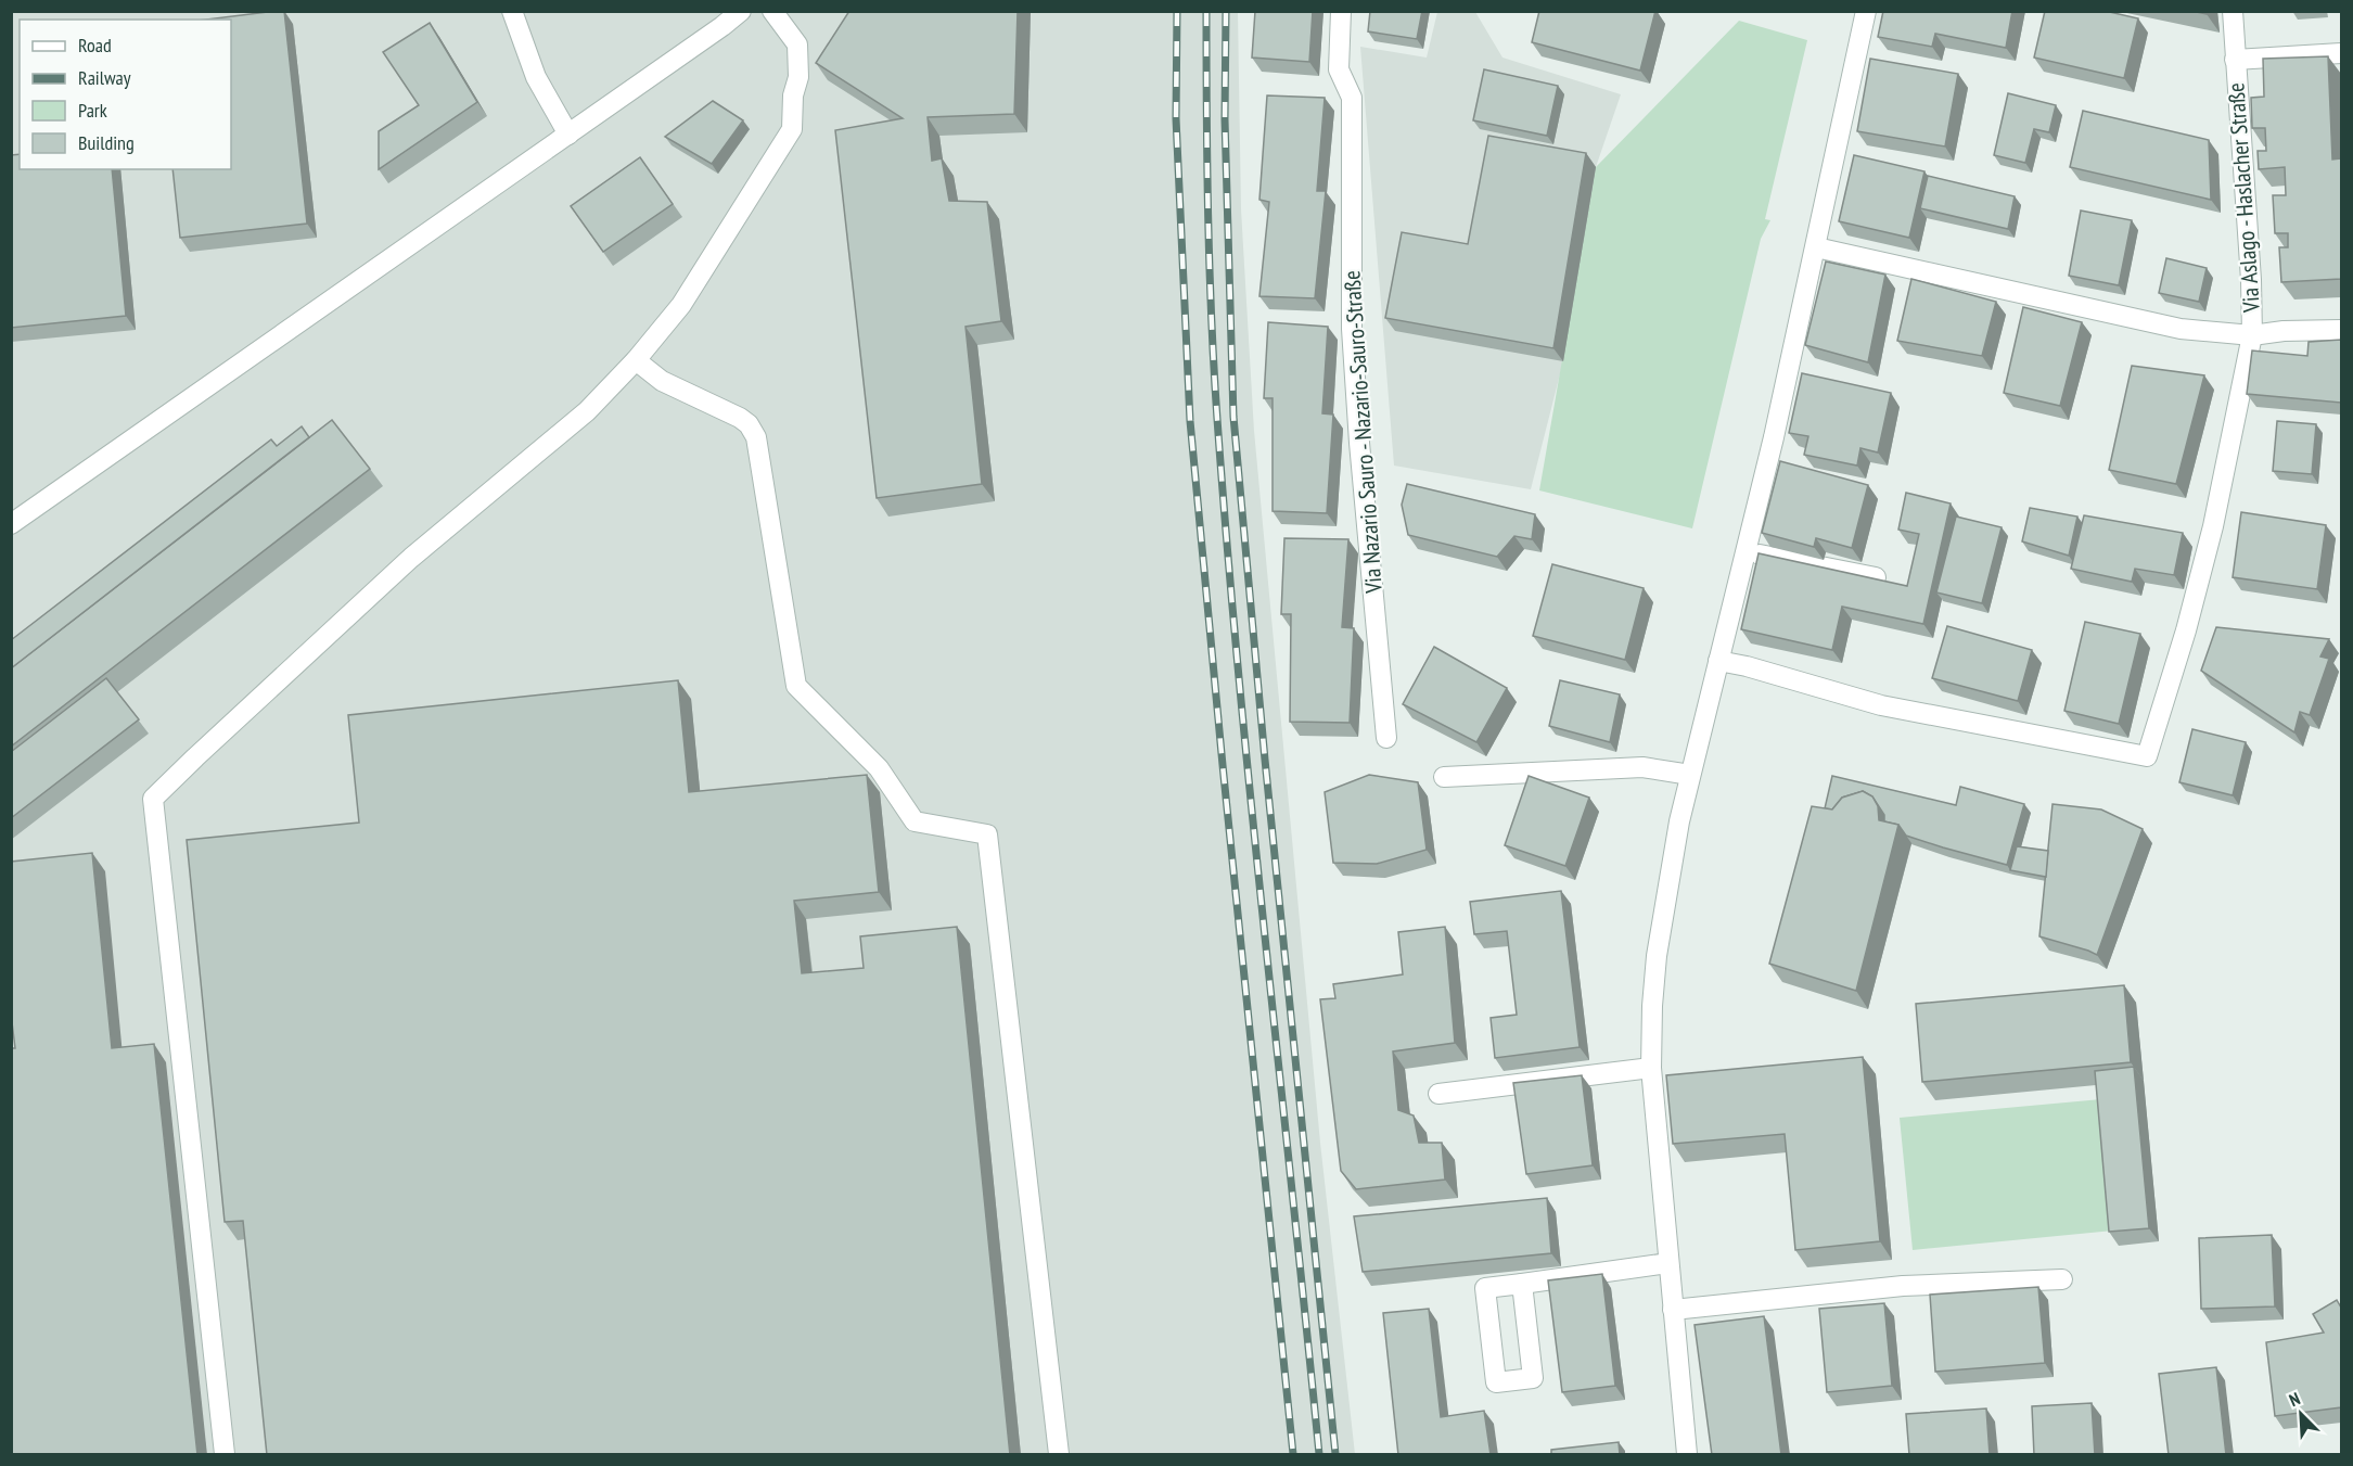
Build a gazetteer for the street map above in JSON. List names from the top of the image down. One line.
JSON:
{"streets":{"street":["Via Aslago - Haslacher Straße","Via Nazario Sauro - Nazario-Sauro-Straße"]},"legend":["Road","Railway","Park","Building"],"north":"top left"}
